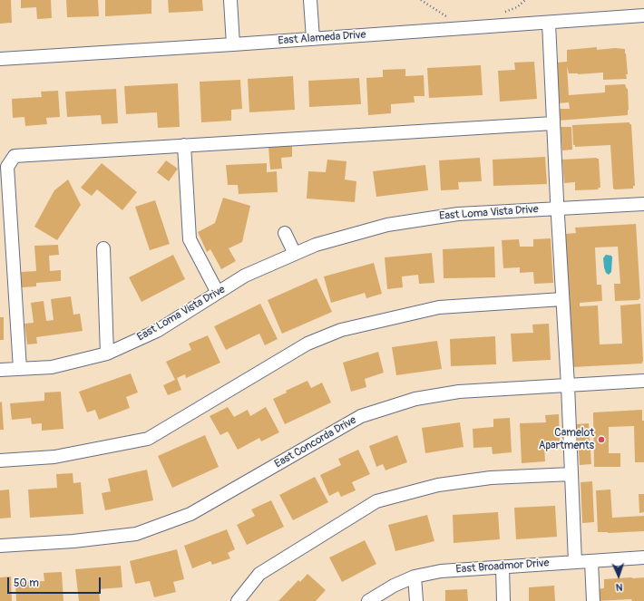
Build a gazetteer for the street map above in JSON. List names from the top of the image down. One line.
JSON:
{"streets":{"street":["East Alameda Drive","East Loma Vista Drive","East Concorda Drive","East Broadmor Drive"]},"places":["Camelot Apartments"],"scale_bar":"50 m","north":"bottom"}
